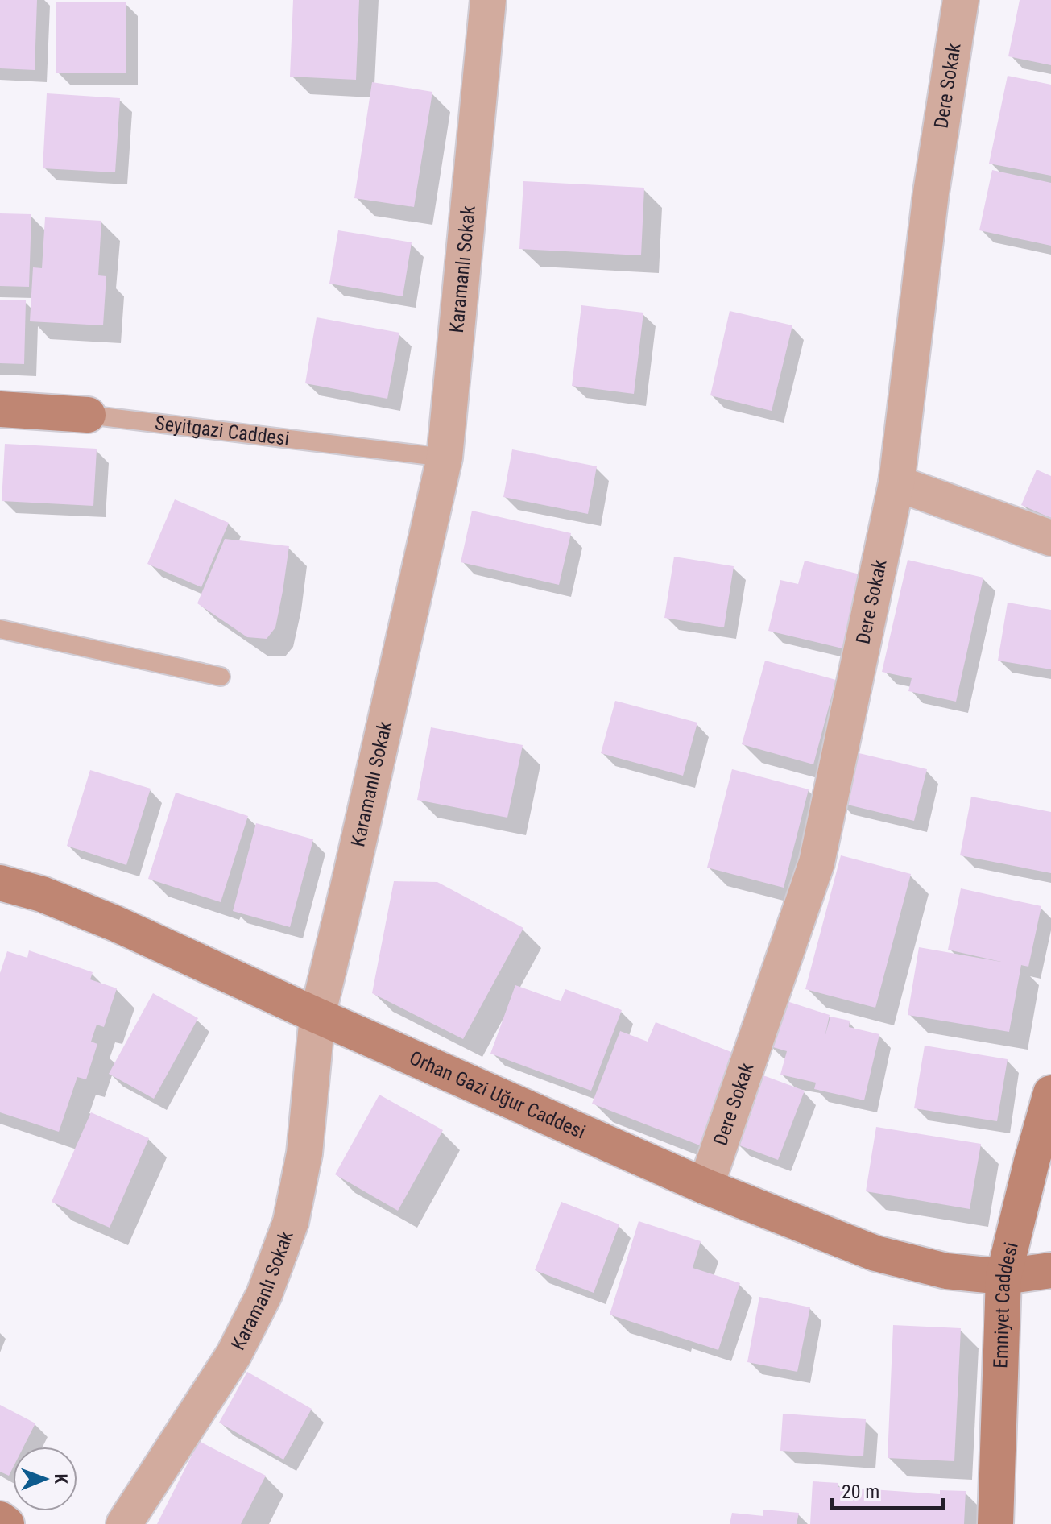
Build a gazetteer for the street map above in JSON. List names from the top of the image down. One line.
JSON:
{"streets":{"street":["Dere Sokak","Karamanlı Sokak","Seyitgazi Caddesi","Orhan Gazi Uğur Caddesi","Emniyet Caddesi"]},"crossings":[["Dere Sokak","Orhan Gazi Uğur Caddesi"],["Karamanlı Sokak","Seyitgazi Caddesi"],["Karamanlı Sokak","Orhan Gazi Uğur Caddesi"],["Orhan Gazi Uğur Caddesi","Emniyet Caddesi"]],"scale_bar":"20 m","north":"right"}
